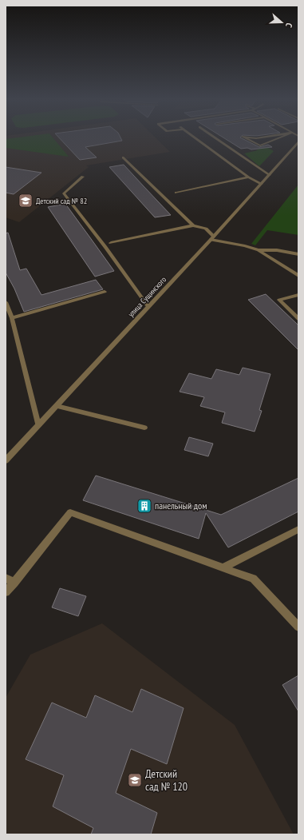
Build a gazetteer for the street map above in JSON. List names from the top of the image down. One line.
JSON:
{"streets":{"street":["улица Сущинского"]},"places":{"school or university":["Детский сад № 82","Детский сад № 120"],"building":["панельный дом"]},"north":"right"}
